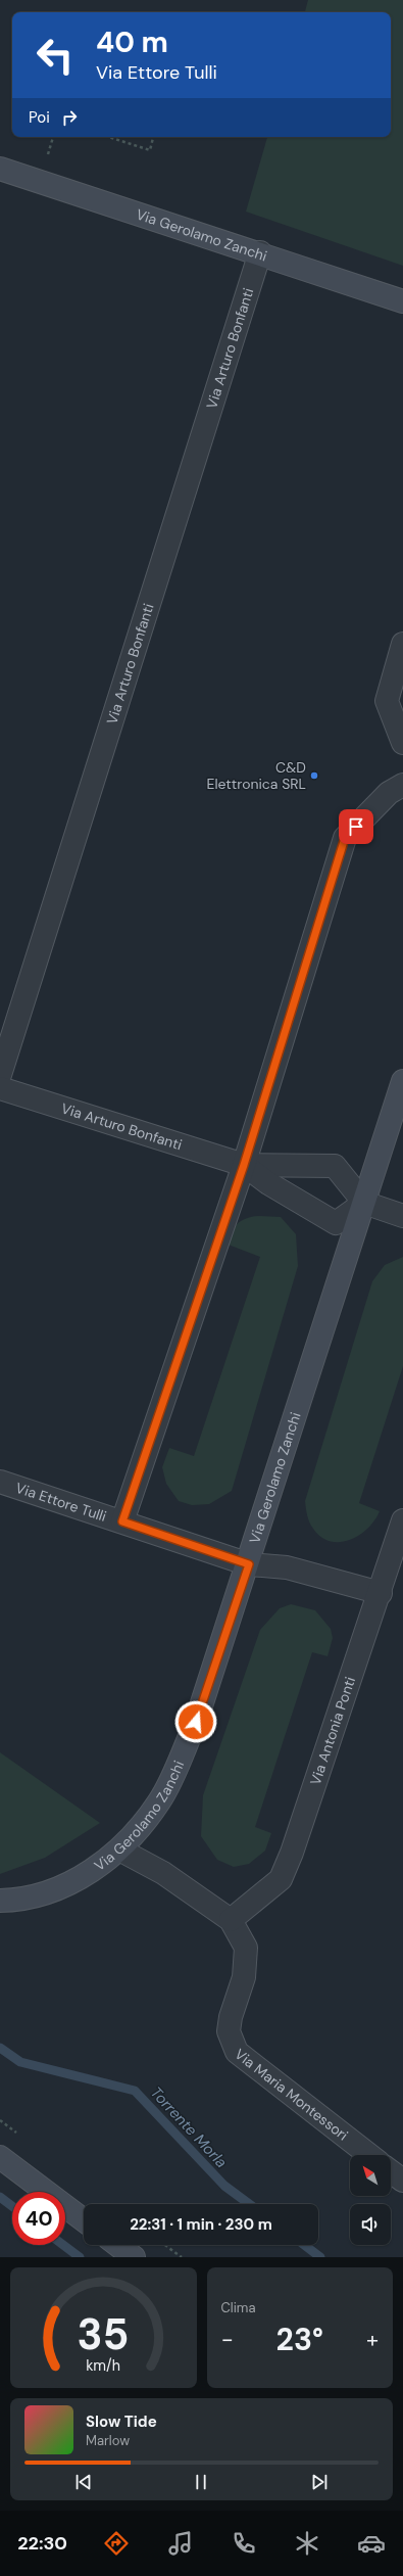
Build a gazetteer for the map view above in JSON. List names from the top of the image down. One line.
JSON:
{"streets":{"street":["Via Gerolamo Zanchi","Via Arturo Bonfanti","Via Ettore Tulli","Via Antonia Ponti","Via Maria Montessori"]},"crossings":[["Via Gerolamo Zanchi","Via Arturo Bonfanti"],["Via Gerolamo Zanchi","Via Ettore Tulli"],["Via Ettore Tulli","Via Antonia Ponti"],["Via Antonia Ponti","Via Maria Montessori"]],"water":["Torrente Morla"],"places":["C&D Elettronica SRL"],"north":"top left","page":{"turn":["40 m","Via Ettore Tulli"],"then":"Poi","limit":"40","trip":"22:31 · 1 min · 230 m","tile":"Clima","heat":["−","23°","+"],"song":["Slow Tide","Marlow"],"tabs":"22:30","gauge":["35","km/h"]}}
